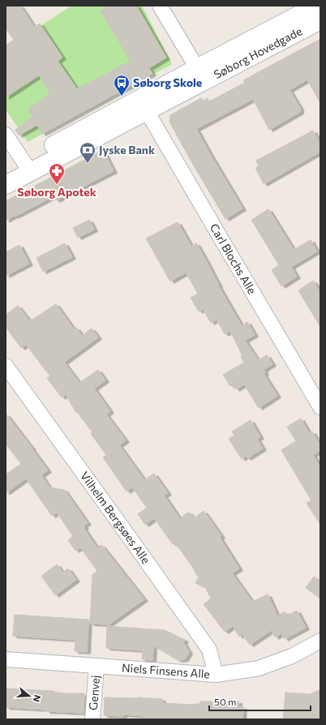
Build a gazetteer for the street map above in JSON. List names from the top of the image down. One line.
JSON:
{"streets":{"street":["Søborg Hovedgade","Carl Blochs Alle","Vilhelm Bergsøes Alle","Niels Finsens Alle","Genvej"]},"crossings":[["Søborg Hovedgade","Carl Blochs Alle"],["Vilhelm Bergsøes Alle","Niels Finsens Alle"],["Niels Finsens Alle","Genvej"]],"places":{"bus stop":["Søborg Skole"],"bank":["Jyske Bank"],"pharmacy":["Søborg Apotek"]},"scale_bar":"50 m","north":"right"}
